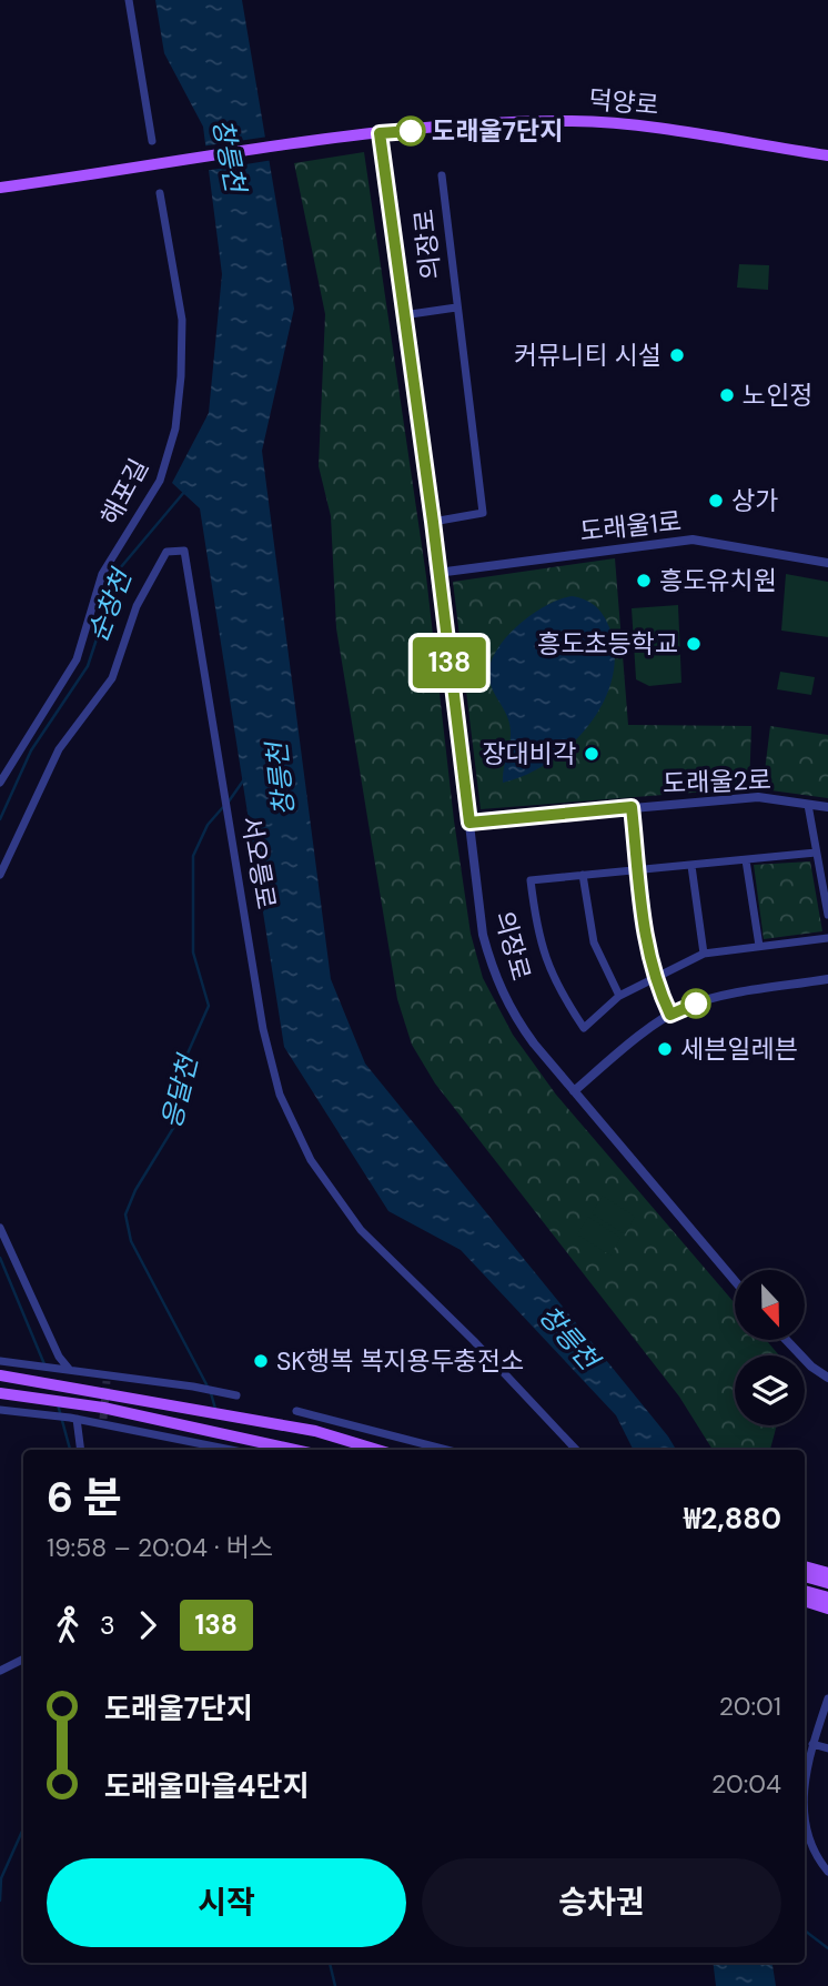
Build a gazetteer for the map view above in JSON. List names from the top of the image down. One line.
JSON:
{"streets":{"main road":["덕양로"],"street":["의장로","해포길","도래울1로","도래울2로","서오릉로"]},"crossings":[["덕양로","의장로"],["의장로","도래울1로"],["의장로","도래울2로"]],"water":["창릉천","순창천","응달천"],"places":["도래울7단지","커뮤니티 시설","노인정","상가","흥도유치원","흥도초등학교","장대비각","세븐일레븐","SK행복 복지용두충전소"],"lines":["bus line 138"],"north":"bottom","page":{"on_map":"138","heading":["6 분","19:58 – 20:04 · 버스","₩2,880"],"legs":["3","138"],"list":[{"name":"도래울7단지","value":"20:01"},{"name":"도래울마을4단지","value":"20:04"}],"buttons":["시작","승차권"]}}
